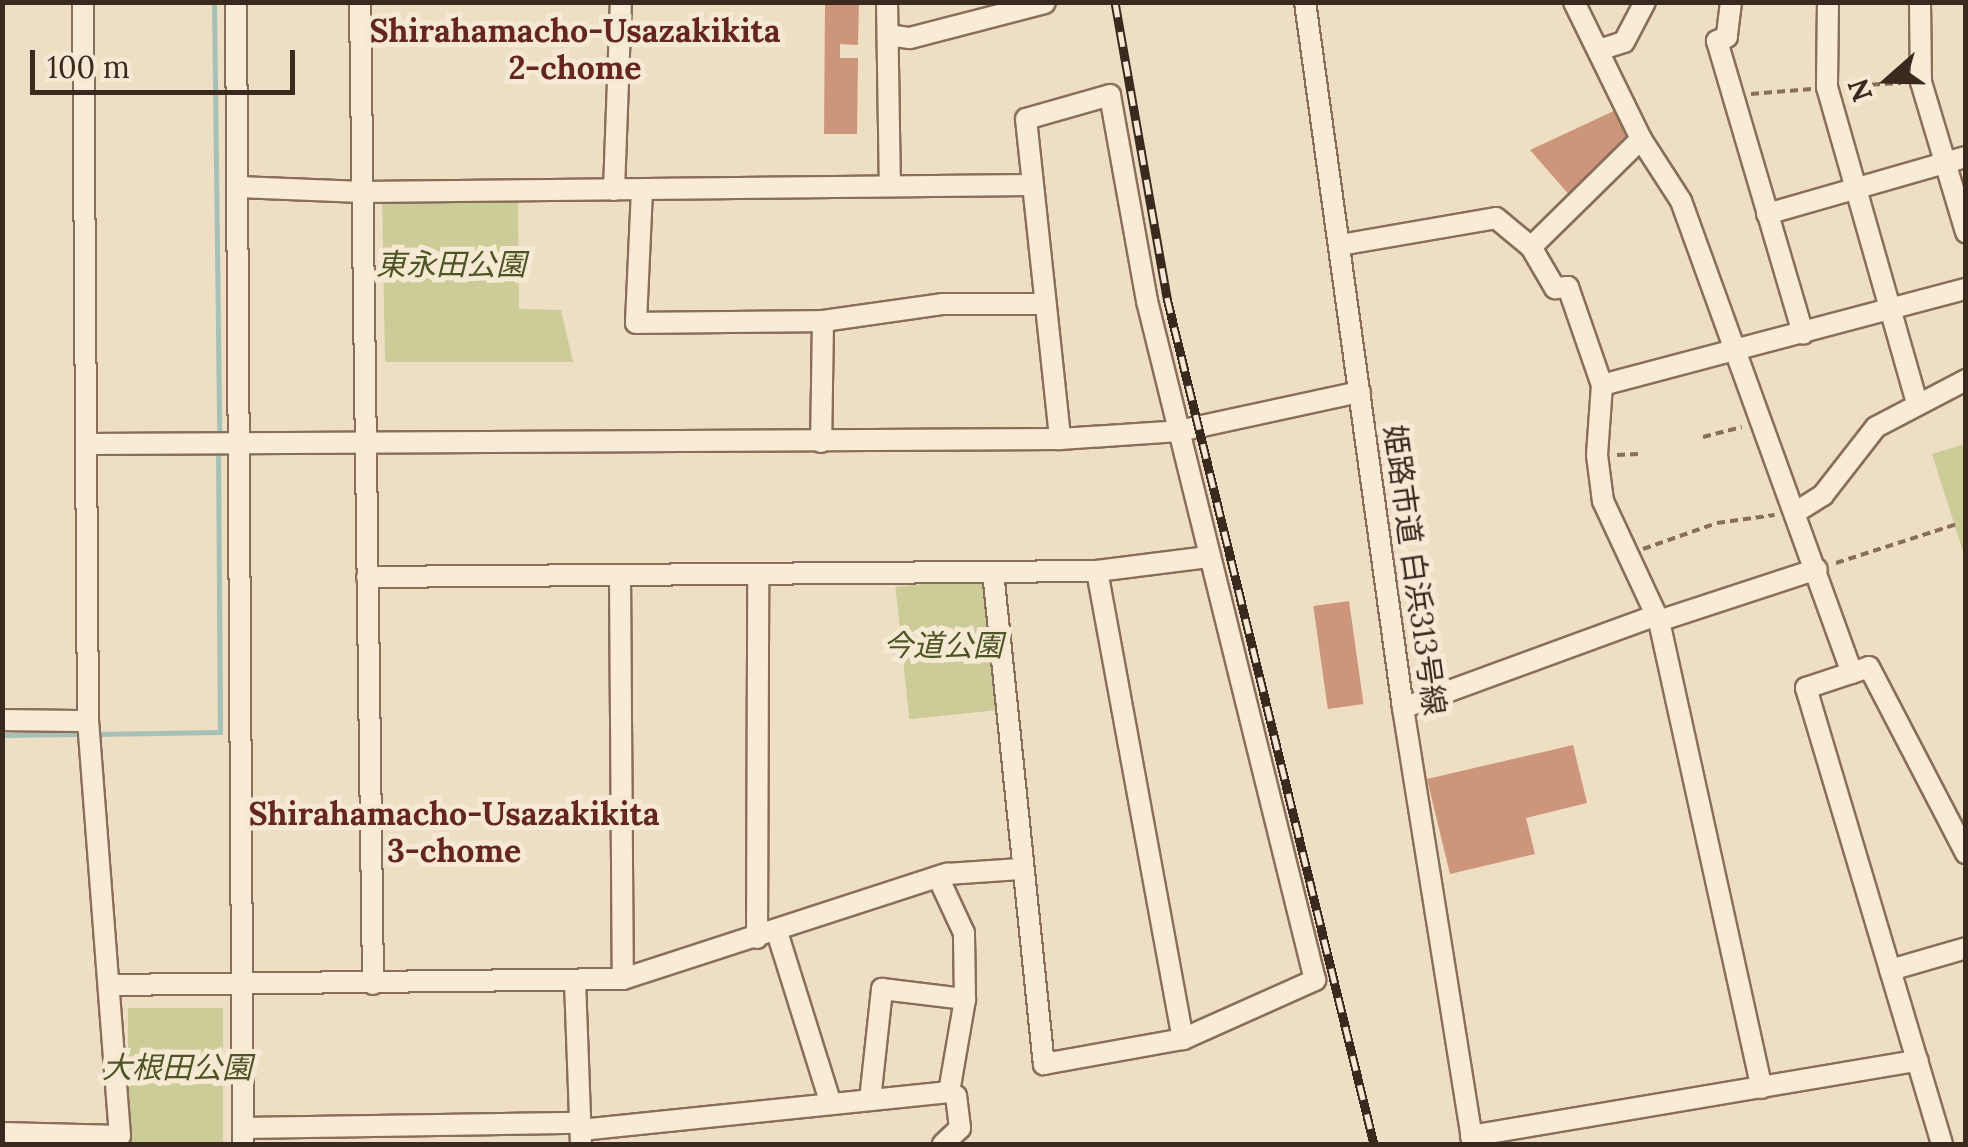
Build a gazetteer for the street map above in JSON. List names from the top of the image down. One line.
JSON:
{"streets":{"street":["姫路市道 白浜313号線"]},"districts":["Shirahamacho-Usazakikita 2-chome","Shirahamacho-Usazakikita 3-chome"],"parks":["東永田公園","今道公園","大根田公園"],"scale_bar":"100 m","north":"left"}
